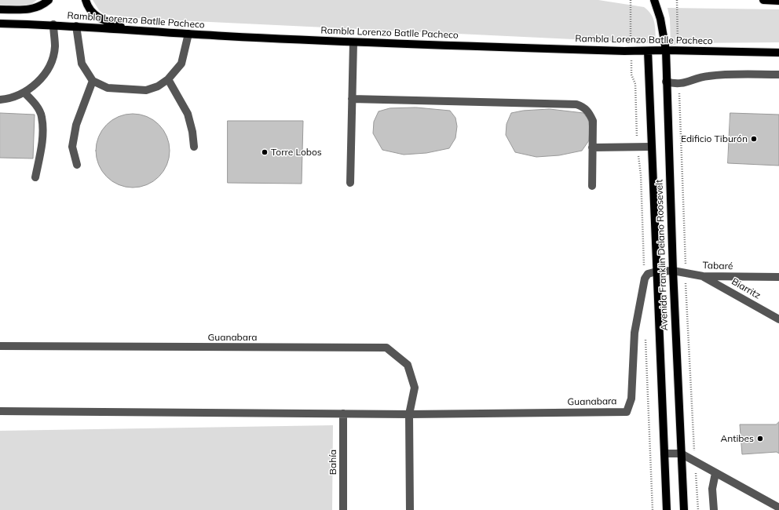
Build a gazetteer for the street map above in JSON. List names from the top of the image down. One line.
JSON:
{"streets":{"main road":["Rambla Lorenzo Batlle Pacheco","Avenida Franklin Delano Roosevelt"],"street":["Tabaré","Biarritz","Guanabara","Bahía"]},"crossings":[["Rambla Lorenzo Batlle Pacheco","Avenida Franklin Delano Roosevelt"],["Avenida Franklin Delano Roosevelt","Tabaré"],["Tabaré","Biarritz"],["Guanabara","Bahía"]],"places":["Edificio Tiburón","Torre Lobos","Antibes"]}
